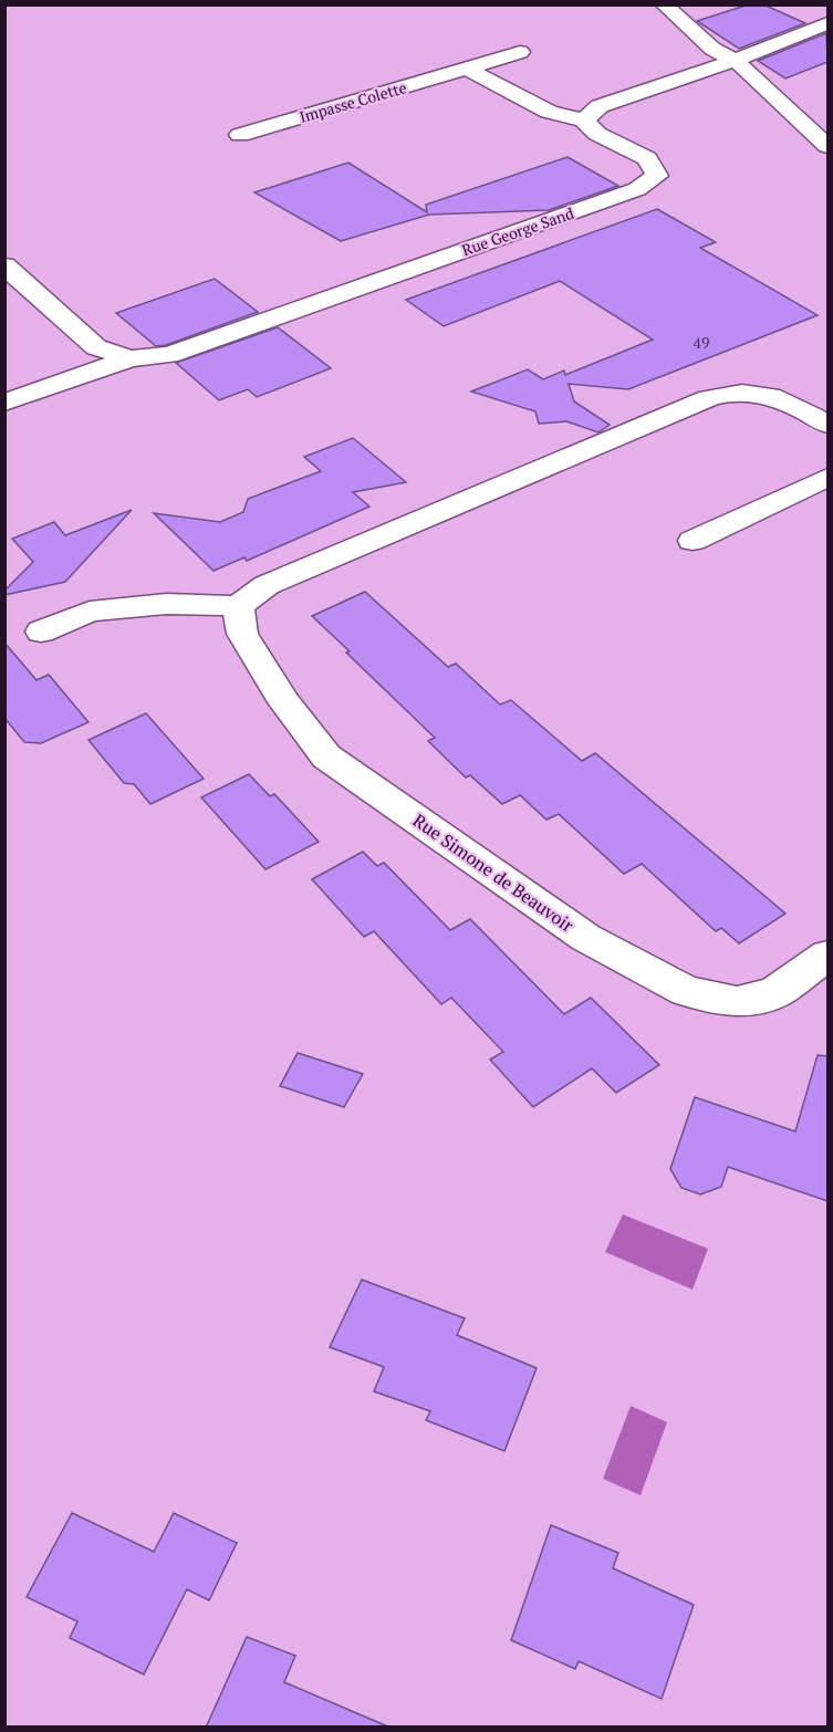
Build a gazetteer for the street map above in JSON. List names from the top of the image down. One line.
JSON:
{"streets":{"street":["Impasse Colette","Rue George Sand","Rue Simone de Beauvoir"]},"house_numbers":["49"]}
